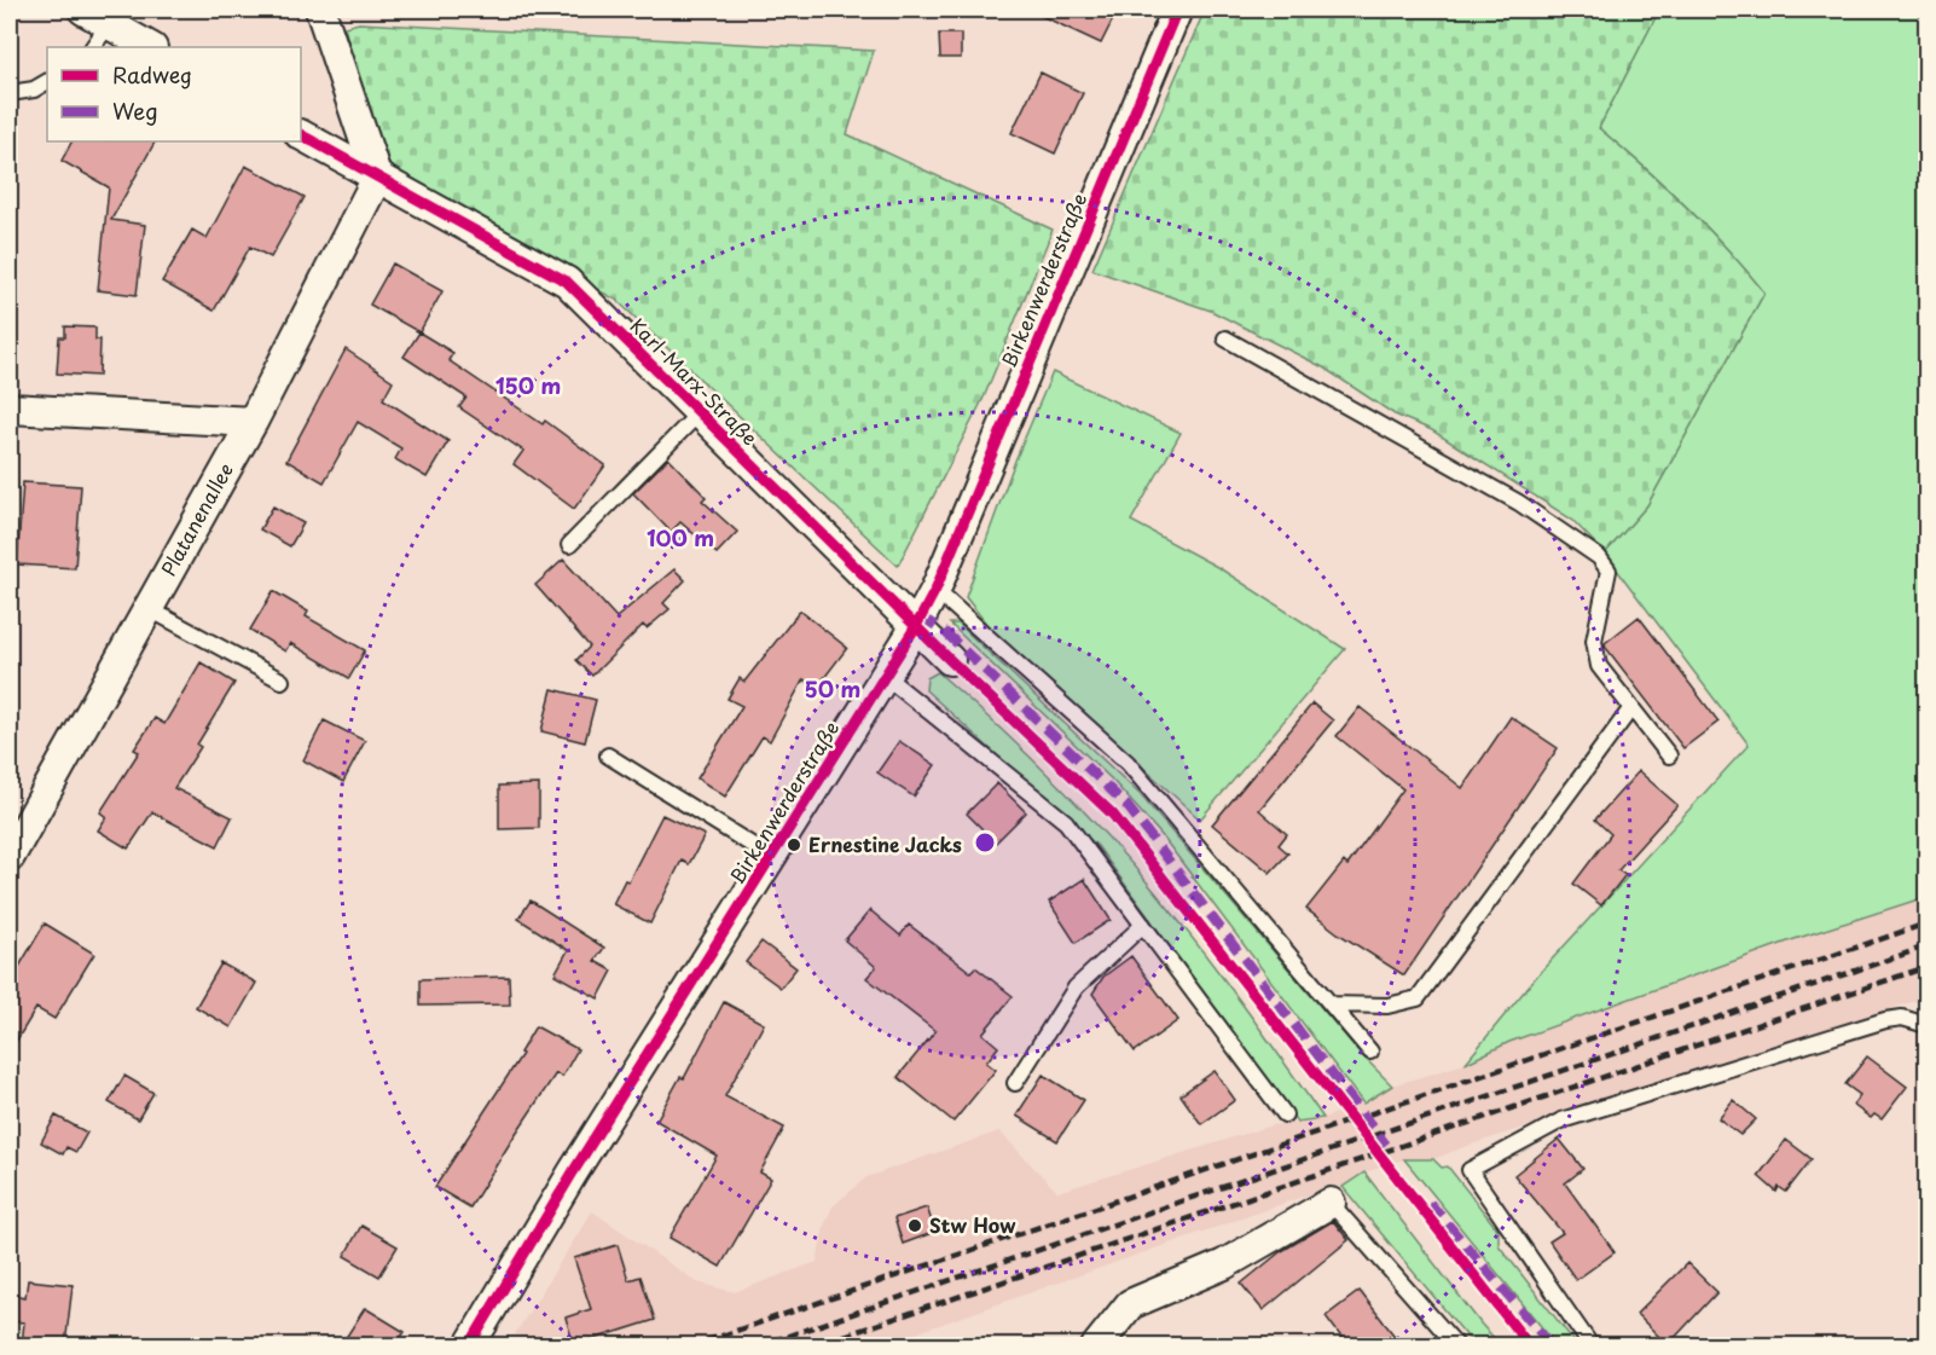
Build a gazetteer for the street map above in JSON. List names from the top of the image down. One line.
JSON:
{"streets":{"street":["Birkenwerderstraße","Karl-Marx-Straße","Platanenallee"]},"crossings":[["Birkenwerderstraße","Karl-Marx-Straße"],["Karl-Marx-Straße","Platanenallee"]],"places":["Ernestine Jacks","Stw How"],"legend":["Radweg","Weg"],"rings":["150 m","100 m","50 m"]}
